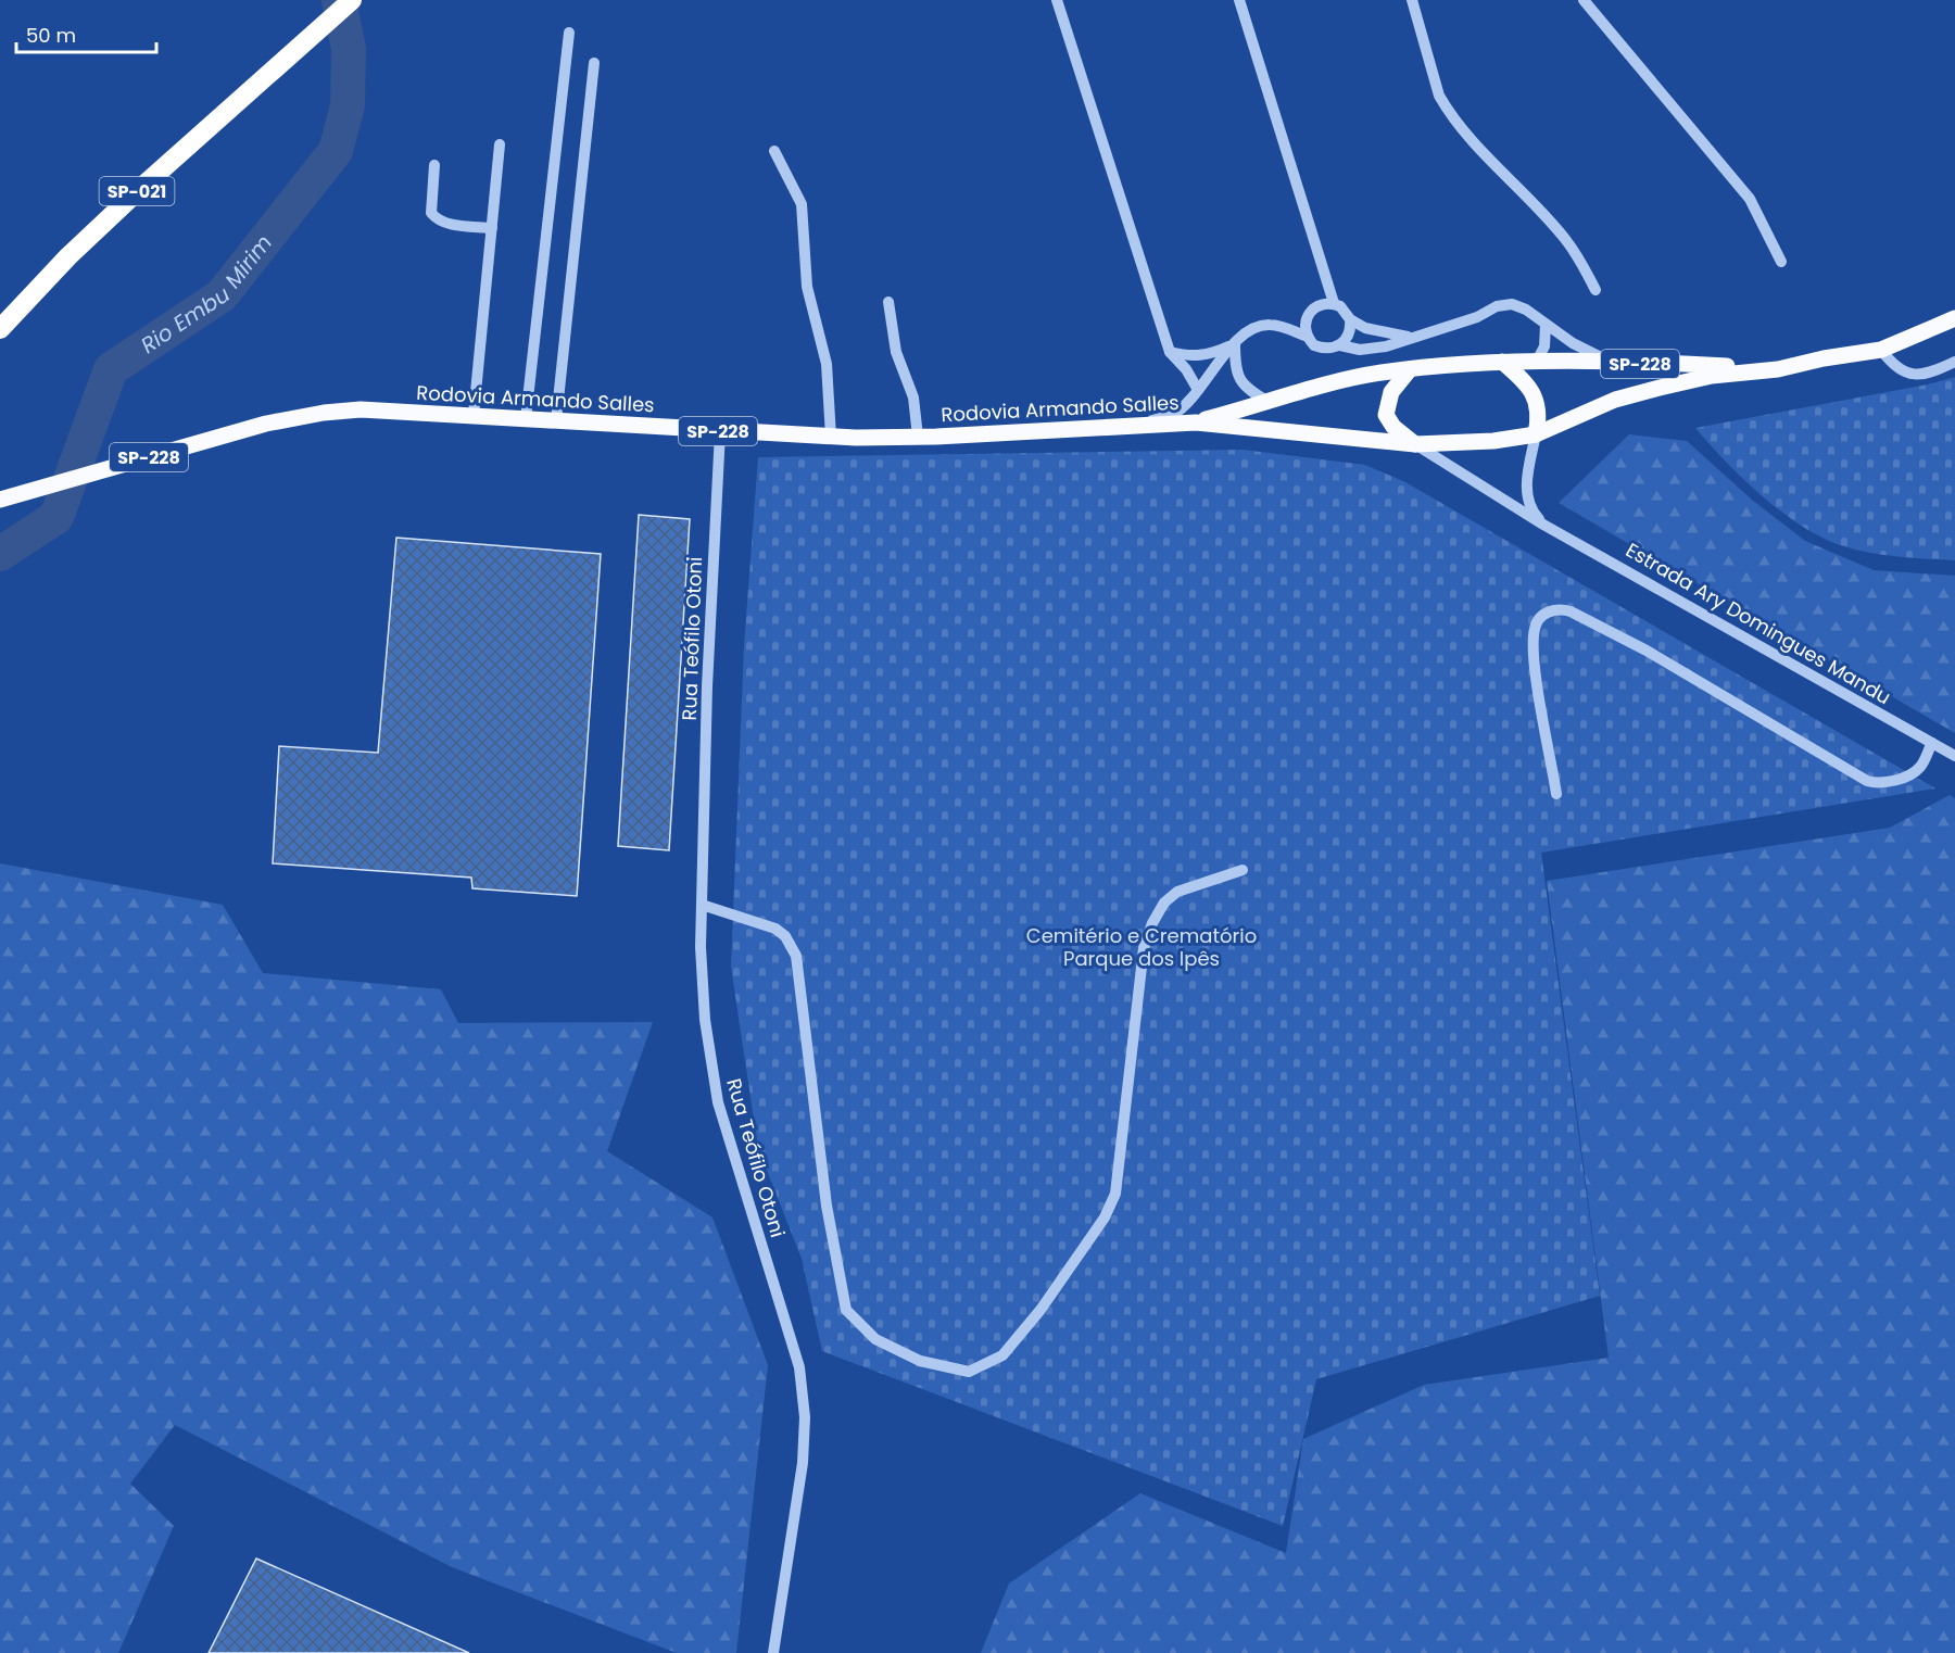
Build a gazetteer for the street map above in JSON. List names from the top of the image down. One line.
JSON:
{"streets":{"highway":["SP-021"],"main road":["SP-228","Rodovia Armando Salles"],"street":["Estrada Ary Domingues Mandu","Rua Teófilo Otoni"]},"crossings":[["Rodovia Armando Salles","Estrada Ary Domingues Mandu"],["Rodovia Armando Salles","Rua Teófilo Otoni"]],"water":["Rio Embu Mirim"],"parks":["Cemitério e Crematório Parque dos Ipês"],"scale_bar":"50 m"}
